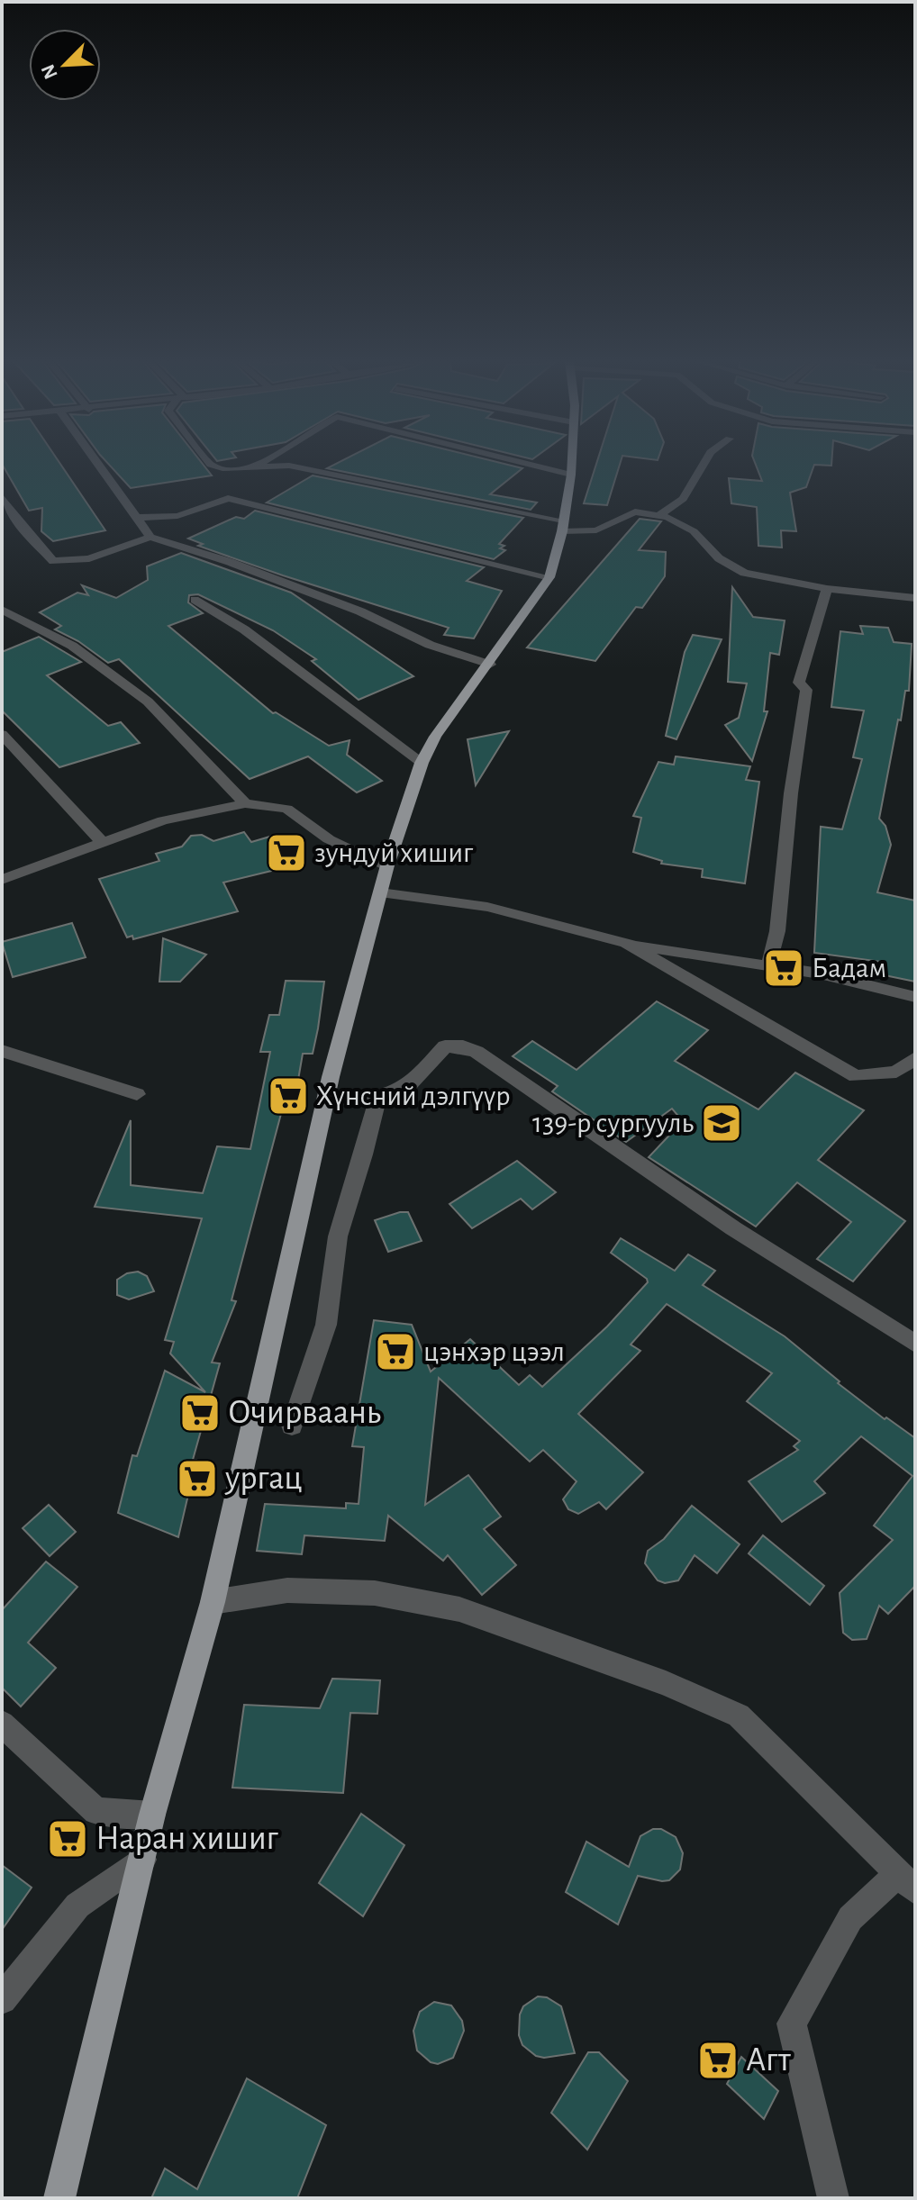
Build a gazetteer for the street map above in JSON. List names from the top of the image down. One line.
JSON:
{"places":{"supermarket":["зундуй хишиг","Бадам","Хүнсний дэлгүүр","цэнхэр цээл","Очирваань","ургац","Наран хишиг","Агт"],"school or university":["139-р сургууль"]},"north":"bottom left"}
